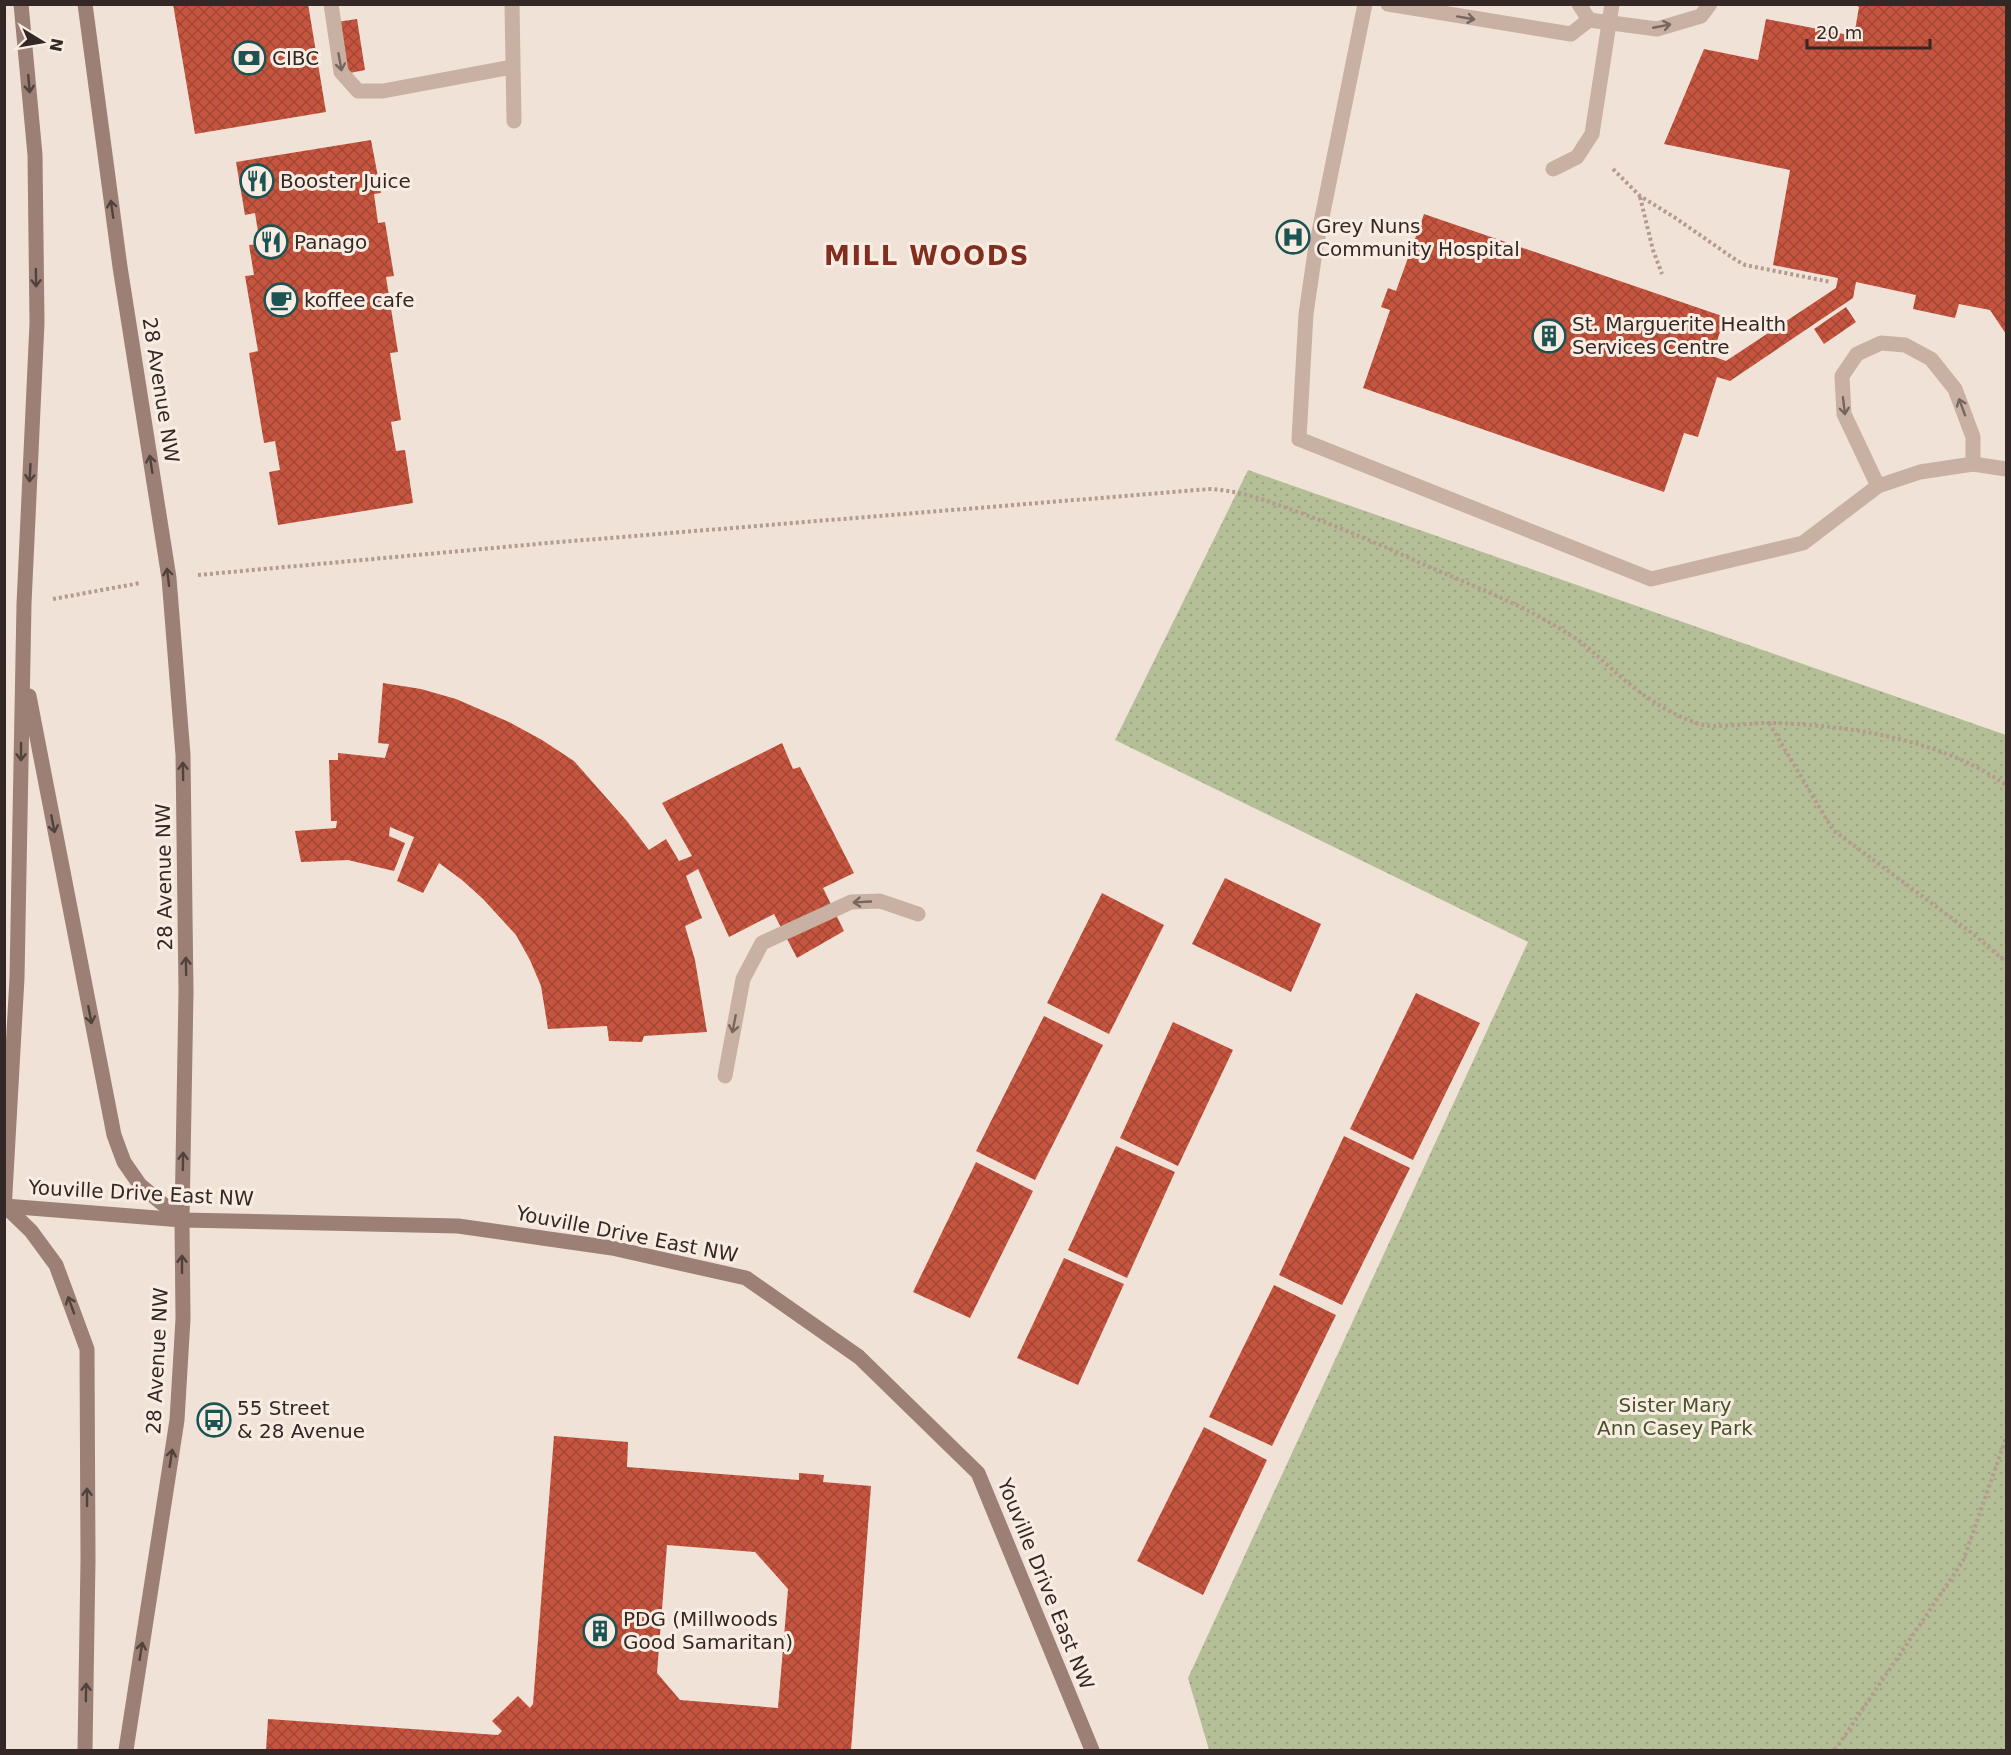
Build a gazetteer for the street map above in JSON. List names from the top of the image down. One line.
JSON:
{"streets":{"street":["28 Avenue NW","Youville Drive East NW"]},"crossings":[["28 Avenue NW","Youville Drive East NW"]],"districts":["MILL WOODS"],"parks":["Sister Mary Ann Casey Park"],"places":{"bank":["CIBC"],"restaurant":["Booster Juice","Panago"],"hospital":["Grey Nuns Community Hospital"],"cafe":["koffee cafe"],"building":["St. Marguerite Health Services Centre","PDG (Millwoods Good Samaritan)"],"bus stop":["55 Street & 28 Avenue"]},"scale_bar":"20 m","north":"right"}
